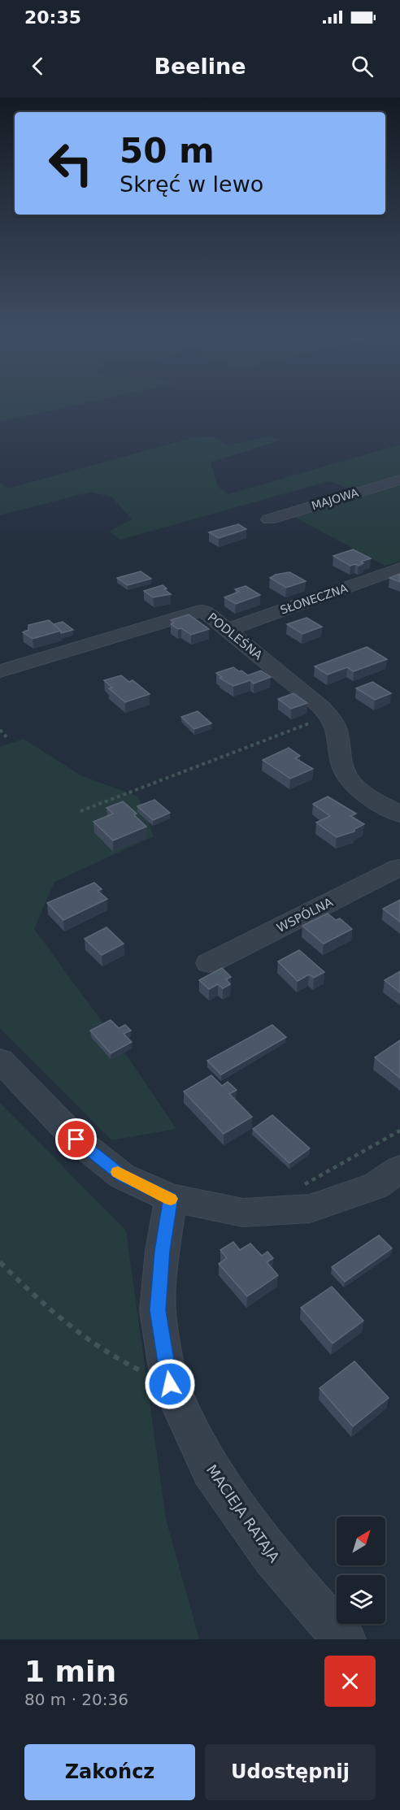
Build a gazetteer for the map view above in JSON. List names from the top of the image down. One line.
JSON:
{"streets":{"street":["MAJOWA","SŁONECZNA","PODLEŚNA","WSPÓLNA","MACIEJA RATAJA"]},"crossings":[["SŁONECZNA","PODLEŚNA"]],"north":"top right","page":{"status":"20:35","header":"Beeline","turn":["50 m","Skręć w lewo"],"heading":["1 min","80 m · 20:36"],"buttons":["Zakończ","Udostępnij"]}}
